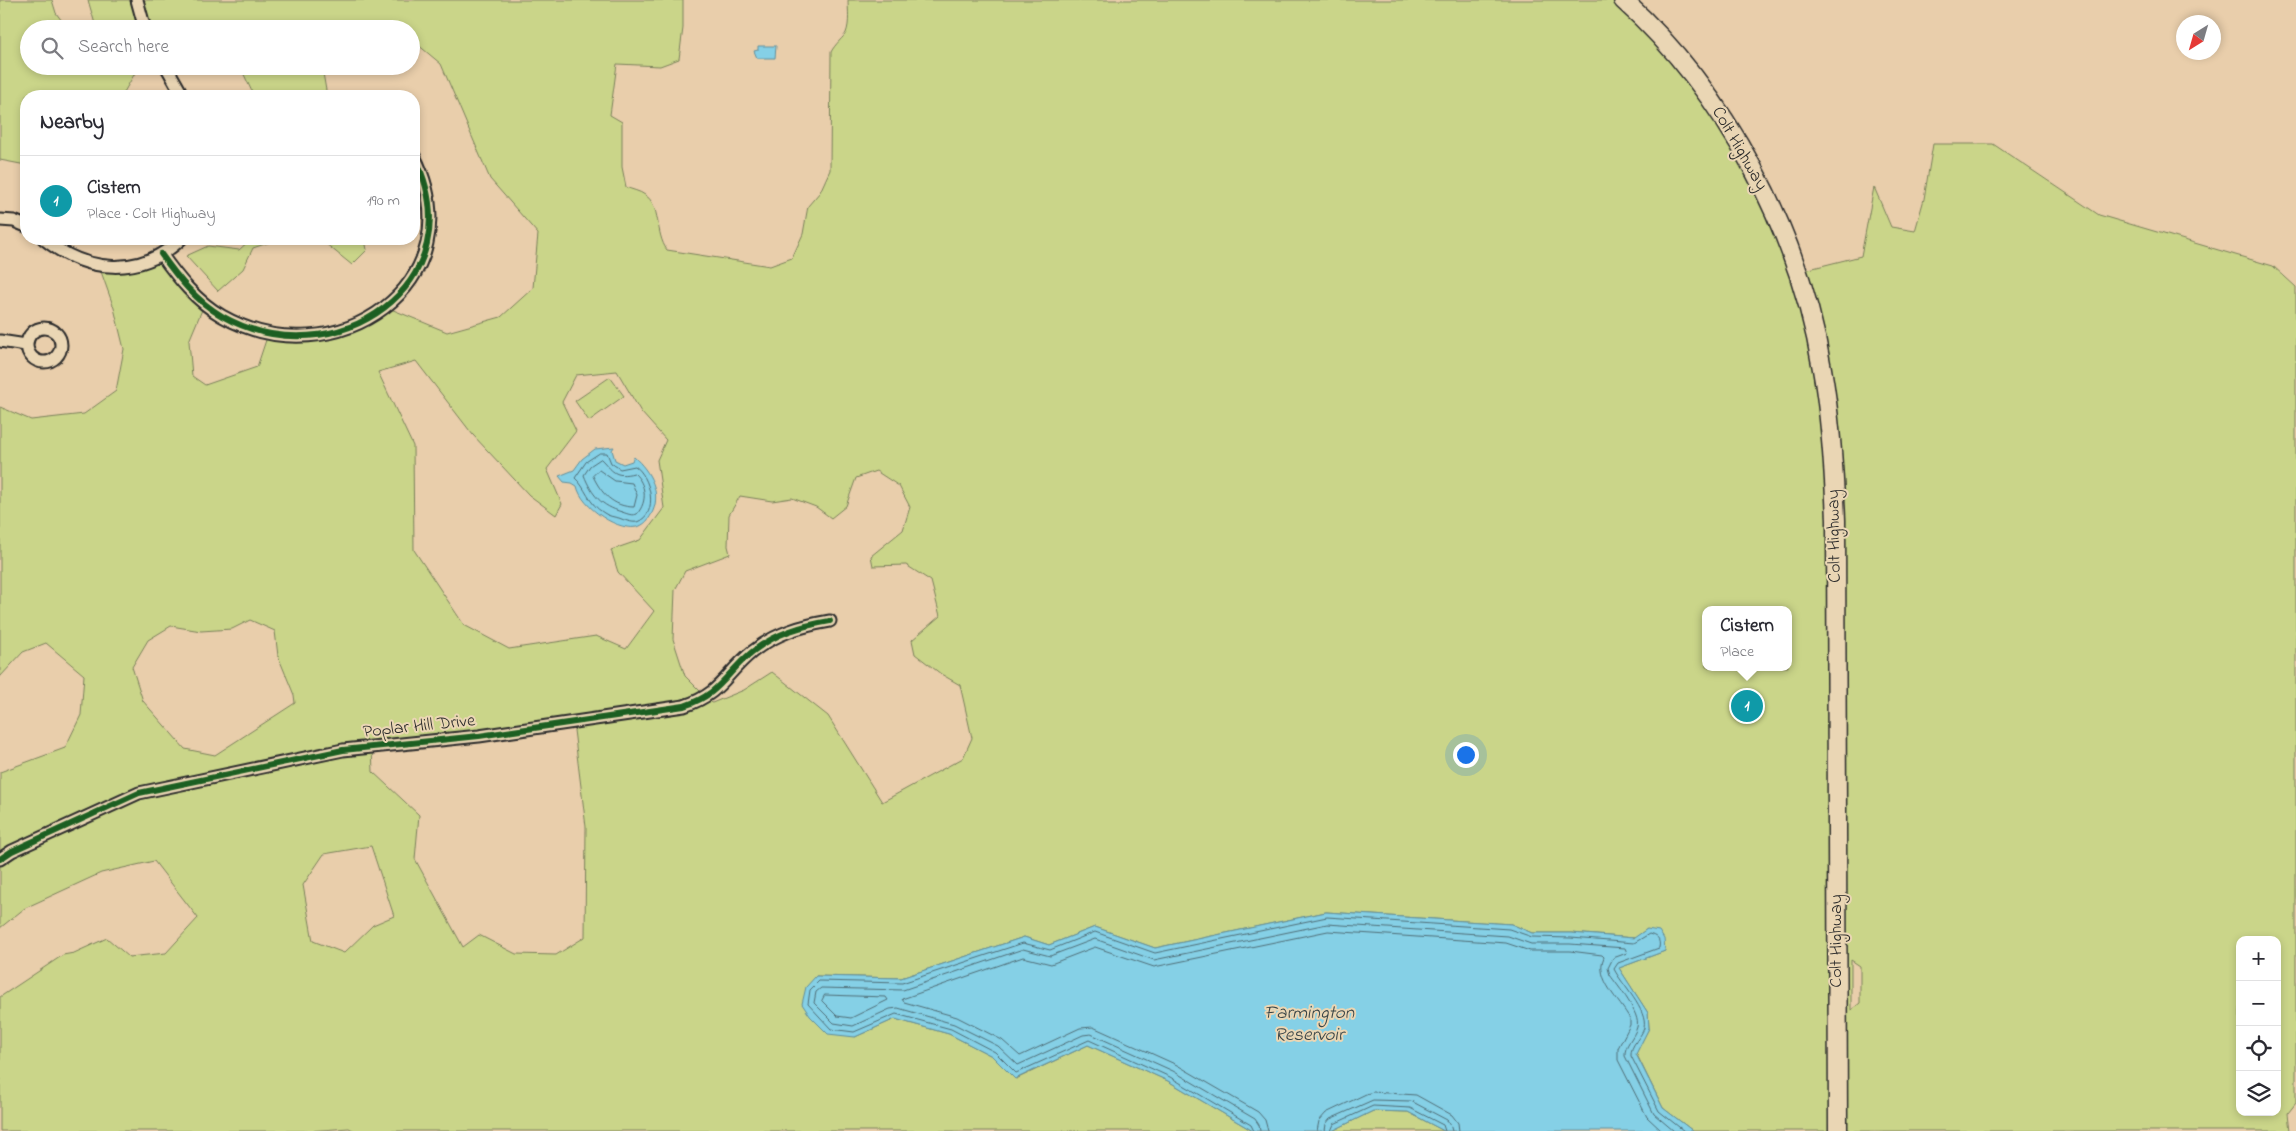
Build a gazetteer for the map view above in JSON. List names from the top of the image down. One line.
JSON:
{"streets":{"highway":["Colt Highway"],"street":["Poplar Hill Drive"]},"water":["Farmington Reservoir"],"north":"bottom left","page":{"search":"Search here","heading":"Nearby","list":[{"mark":"1","name":"Cistern","note":"Place · Colt Highway","value":"190 m"}],"popup":["Cistern","Place"],"pins":"1","map_buttons":["+","−"]}}
